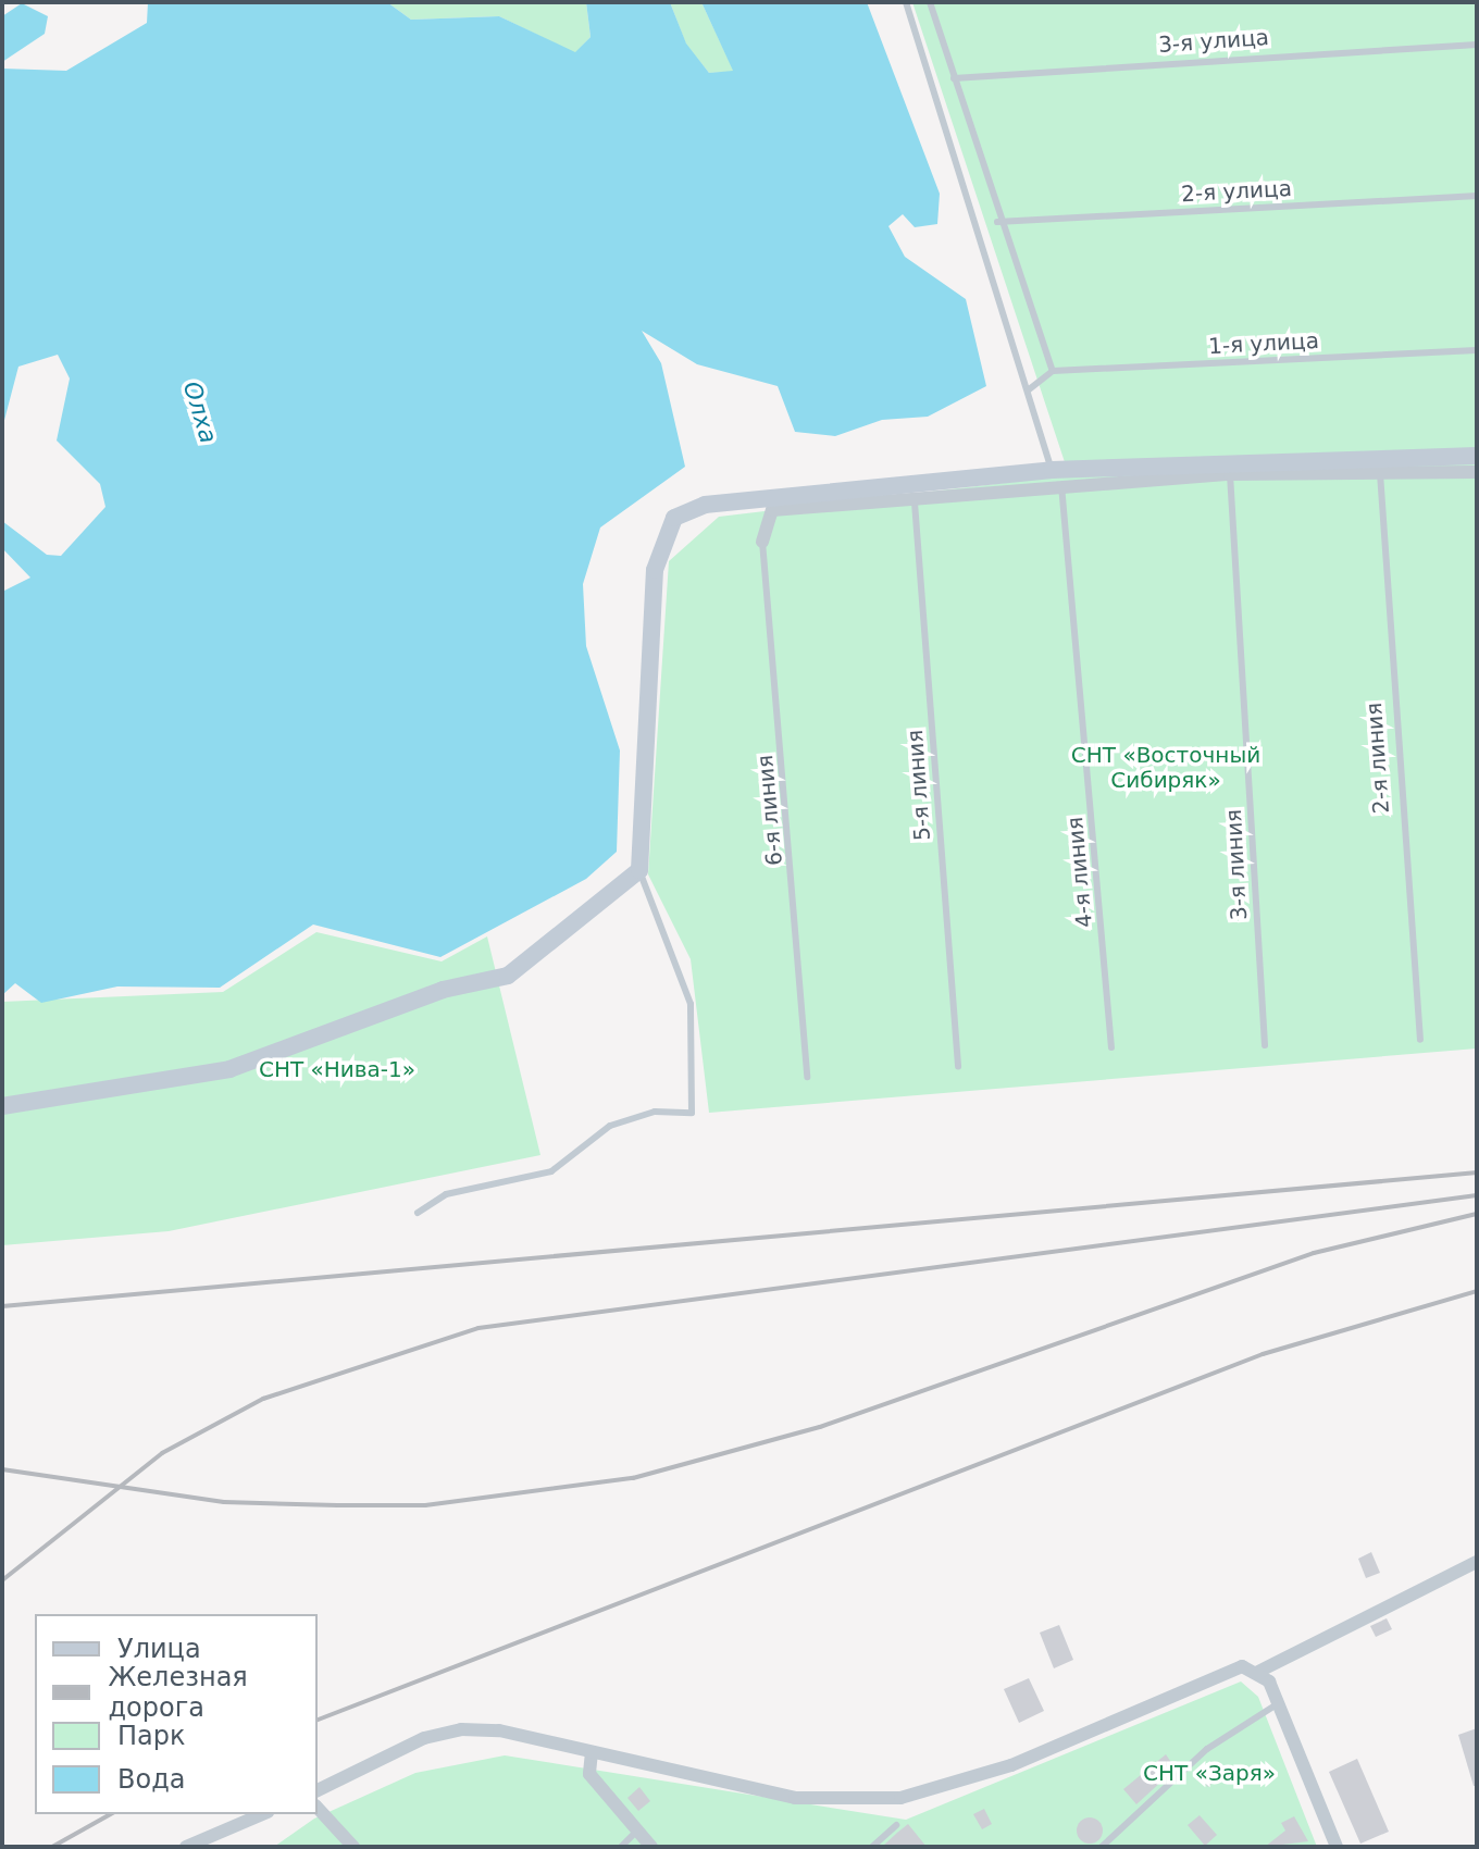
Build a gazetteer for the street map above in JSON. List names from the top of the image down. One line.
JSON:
{"streets":{"lane":["3-я улица","2-я улица","1-я улица","2-я линия","5-я линия","6-я линия","3-я линия","4-я линия"]},"water":["Олха"],"parks":["СНТ «Восточный Сибиряк»","СНТ «Нива-1»","СНТ «Заря»"],"legend":["Улица","Железная дорога","Парк","Вода"]}
